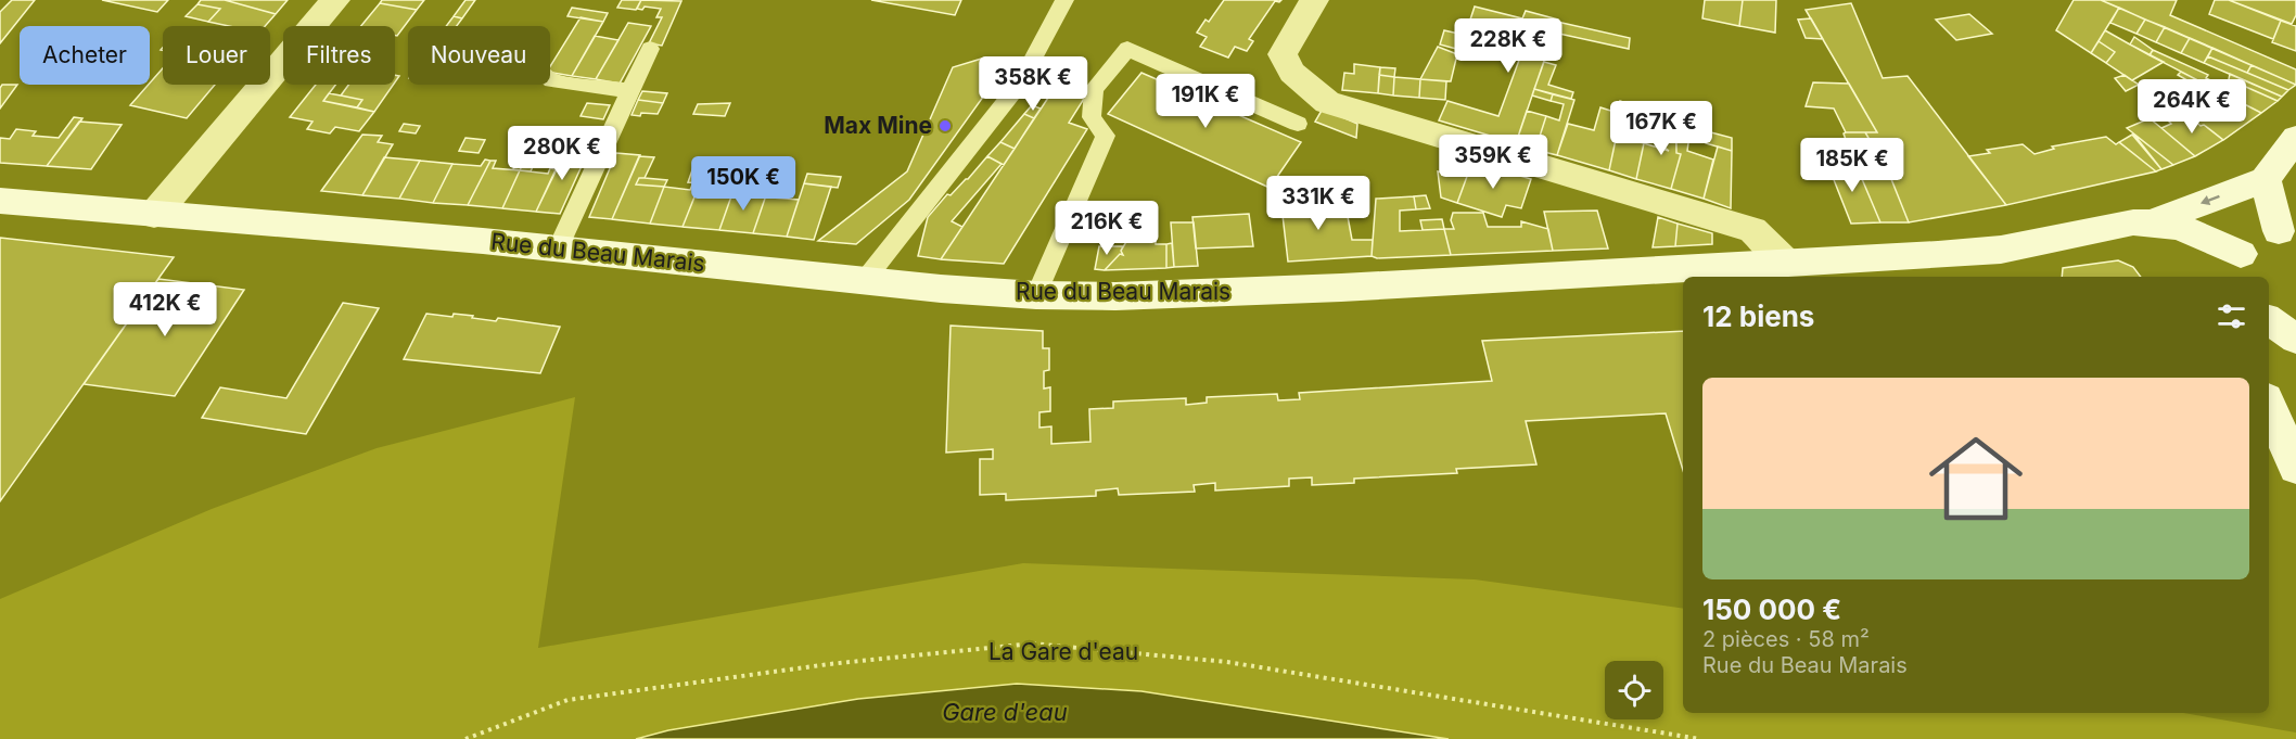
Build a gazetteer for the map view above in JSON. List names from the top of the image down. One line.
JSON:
{"streets":{"street":["Rue du Beau Marais"]},"water":["Gare d'eau"],"parks":["La Gare d'eau"],"places":["Max Mine"],"page":{"price":["228K €","358K €","191K €","264K €","167K €","280K €","359K €","185K €","150K €","331K €","216K €","412K €"],"chip":["Acheter","Louer","Filtres","Nouveau"],"heading":"12 biens","list":[{"name":"150 000 €","note":"2 pièces · 58 m² · Rue du Beau Marais"}]}}
